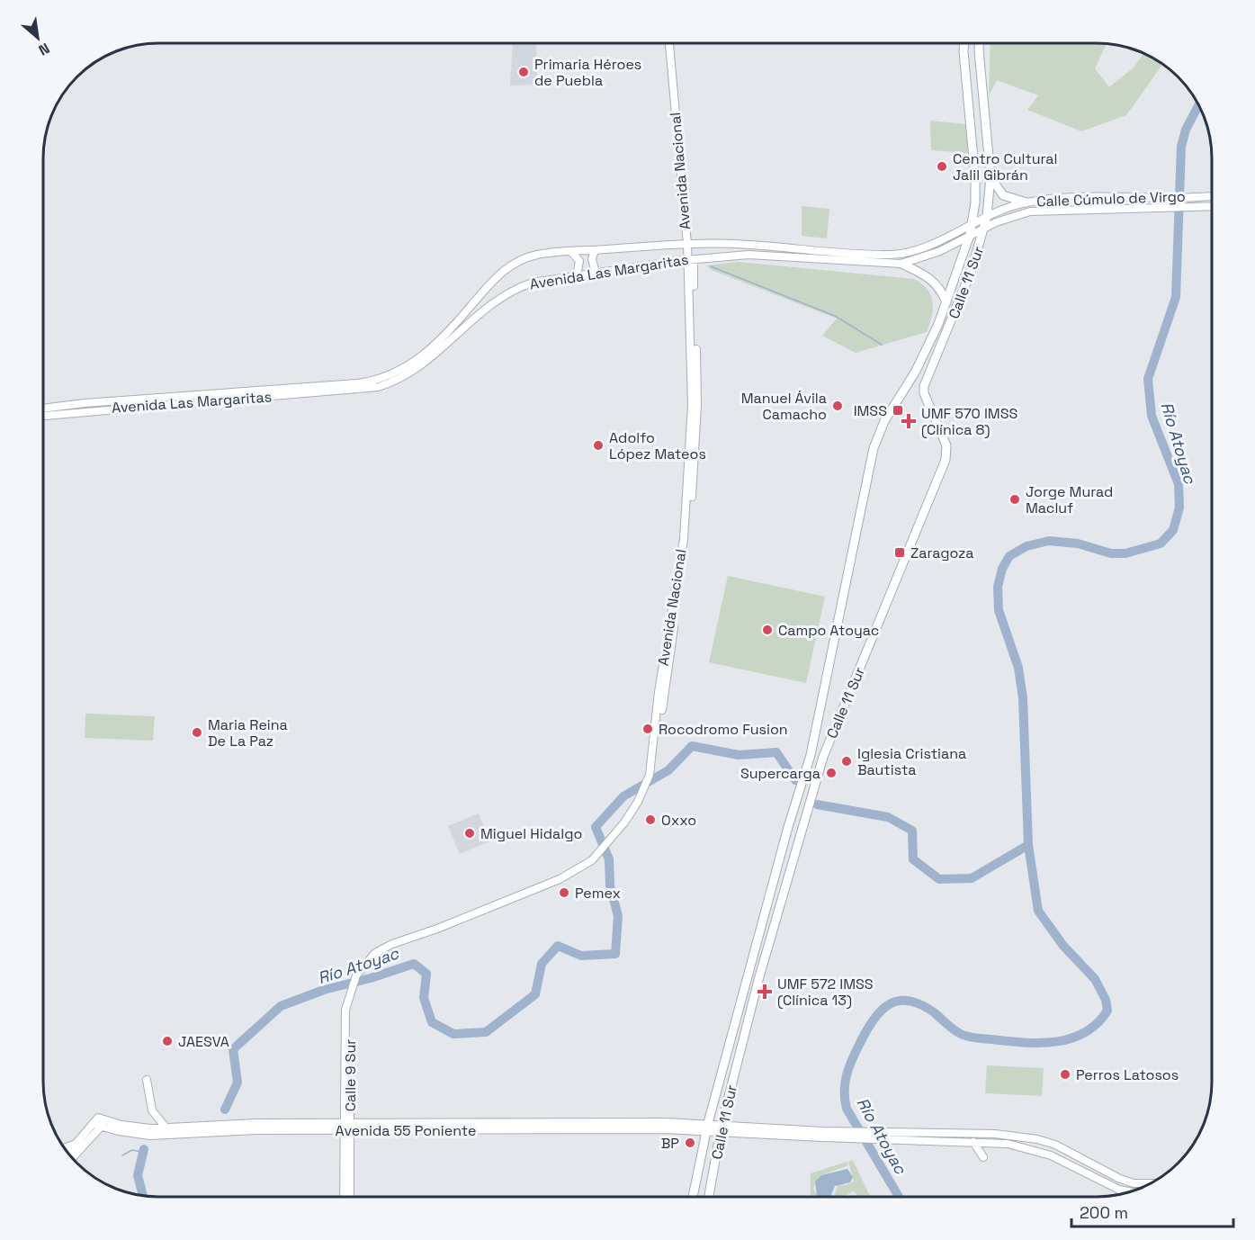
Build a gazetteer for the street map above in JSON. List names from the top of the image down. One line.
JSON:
{"streets":{"main road":["Avenida Nacional","Calle Cúmulo de Virgo","Avenida Las Margaritas","Calle 11 Sur","Calle 9 Sur","Avenida 55 Poniente"]},"crossings":[["Avenida Nacional","Avenida Las Margaritas"],["Avenida Nacional","Calle 9 Sur"],["Calle Cúmulo de Virgo","Avenida Las Margaritas"],["Calle Cúmulo de Virgo","Calle 11 Sur"],["Avenida Las Margaritas","Calle 11 Sur"],["Calle 11 Sur","Avenida 55 Poniente"],["Calle 9 Sur","Avenida 55 Poniente"]],"water":["Río Atoyac"],"places":{"other":["Primaria Héroes de Puebla","Centro Cultural Jalil Gibrán","Manuel Ávila Camacho","Adolfo López Mateos","Jorge Murad Macluf","Campo Atoyac","Rocodromo Fusion","Maria Reina De La Paz","Iglesia Cristiana Bautista","Supercarga","Oxxo","Miguel Hidalgo","Pemex","JAESVA","Perros Latosos","BP"],"transit":["IMSS","Zaragoza"],"health":["UMF 570 IMSS (Clínica 8)","UMF 572 IMSS (Clínica 13)"]},"scale_bar":"200 m","north":"bottom right"}
